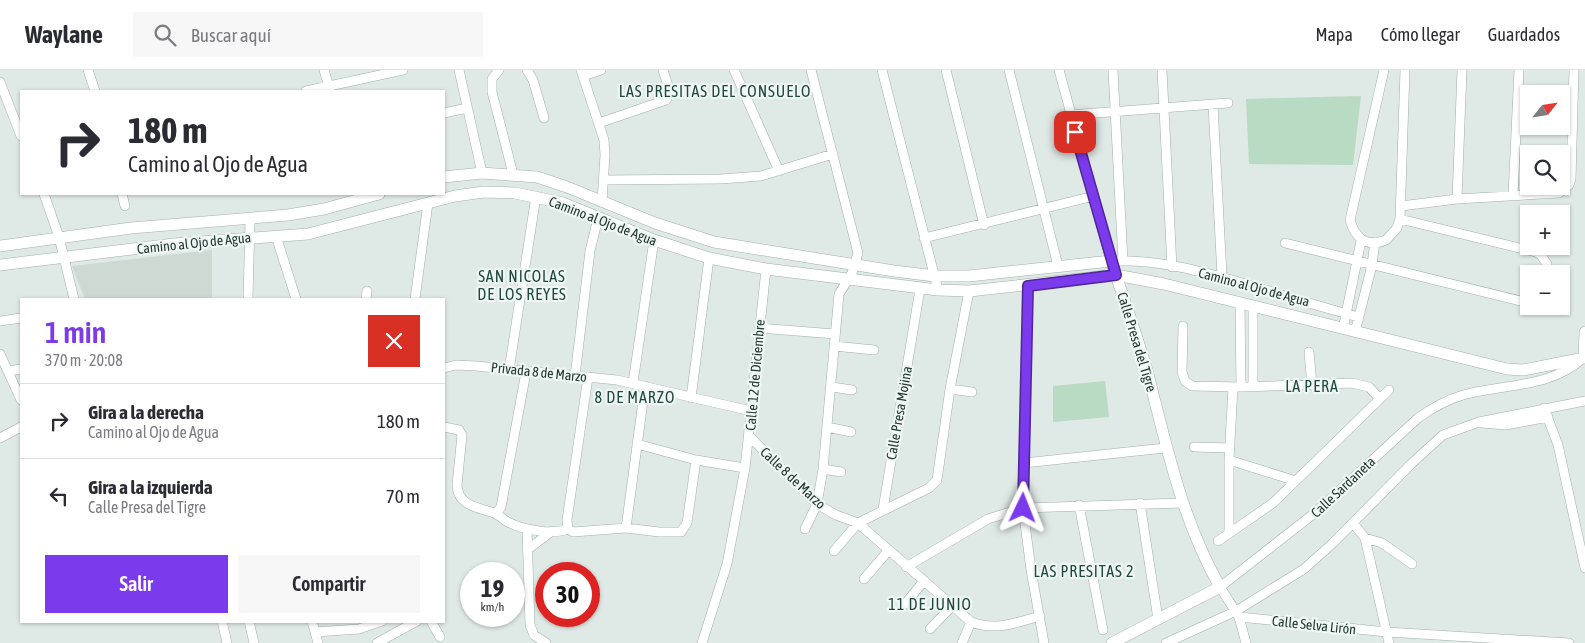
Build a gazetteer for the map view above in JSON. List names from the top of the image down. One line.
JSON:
{"streets":{"street":["Camino al Ojo de Agua","Calle Presa del Tigre","Privada 8 de Marzo","Calle 12 de Diciembre","Calle Presa Mojina","Calle 8 de Marzo","Calle Sardaneta","Calle Selva Lirón"]},"crossings":[["Camino al Ojo de Agua","Calle Presa del Tigre"],["Camino al Ojo de Agua","Calle 12 de Diciembre"],["Camino al Ojo de Agua","Calle Presa Mojina"],["Camino al Ojo de Agua","Calle Sardaneta"],["Calle Presa del Tigre","Calle Sardaneta"],["Calle Presa del Tigre","Calle Selva Lirón"],["Privada 8 de Marzo","Calle 12 de Diciembre"],["Calle 12 de Diciembre","Calle 8 de Marzo"]],"districts":["LAS PRESITAS DEL CONSUELO","SAN NICOLAS DE LOS REYES","LA PERA","8 DE MARZO","LAS PRESITAS 2","11 DE JUNIO"],"north":"top right","page":{"header":"Waylane","search":"Buscar aquí","nav":["Mapa","Cómo llegar","Guardados"],"map_buttons":["+","−"],"turn":["180 m","Camino al Ojo de Agua"],"heading":["1 min","370 m · 20:08"],"list":[{"name":"Gira a la derecha","note":"Camino al Ojo de Agua","value":"180 m"},{"name":"Gira a la izquierda","note":"Calle Presa del Tigre","value":"70 m"}],"buttons":["Salir","Compartir"],"speed":"19 km/h","limit":"30"}}
